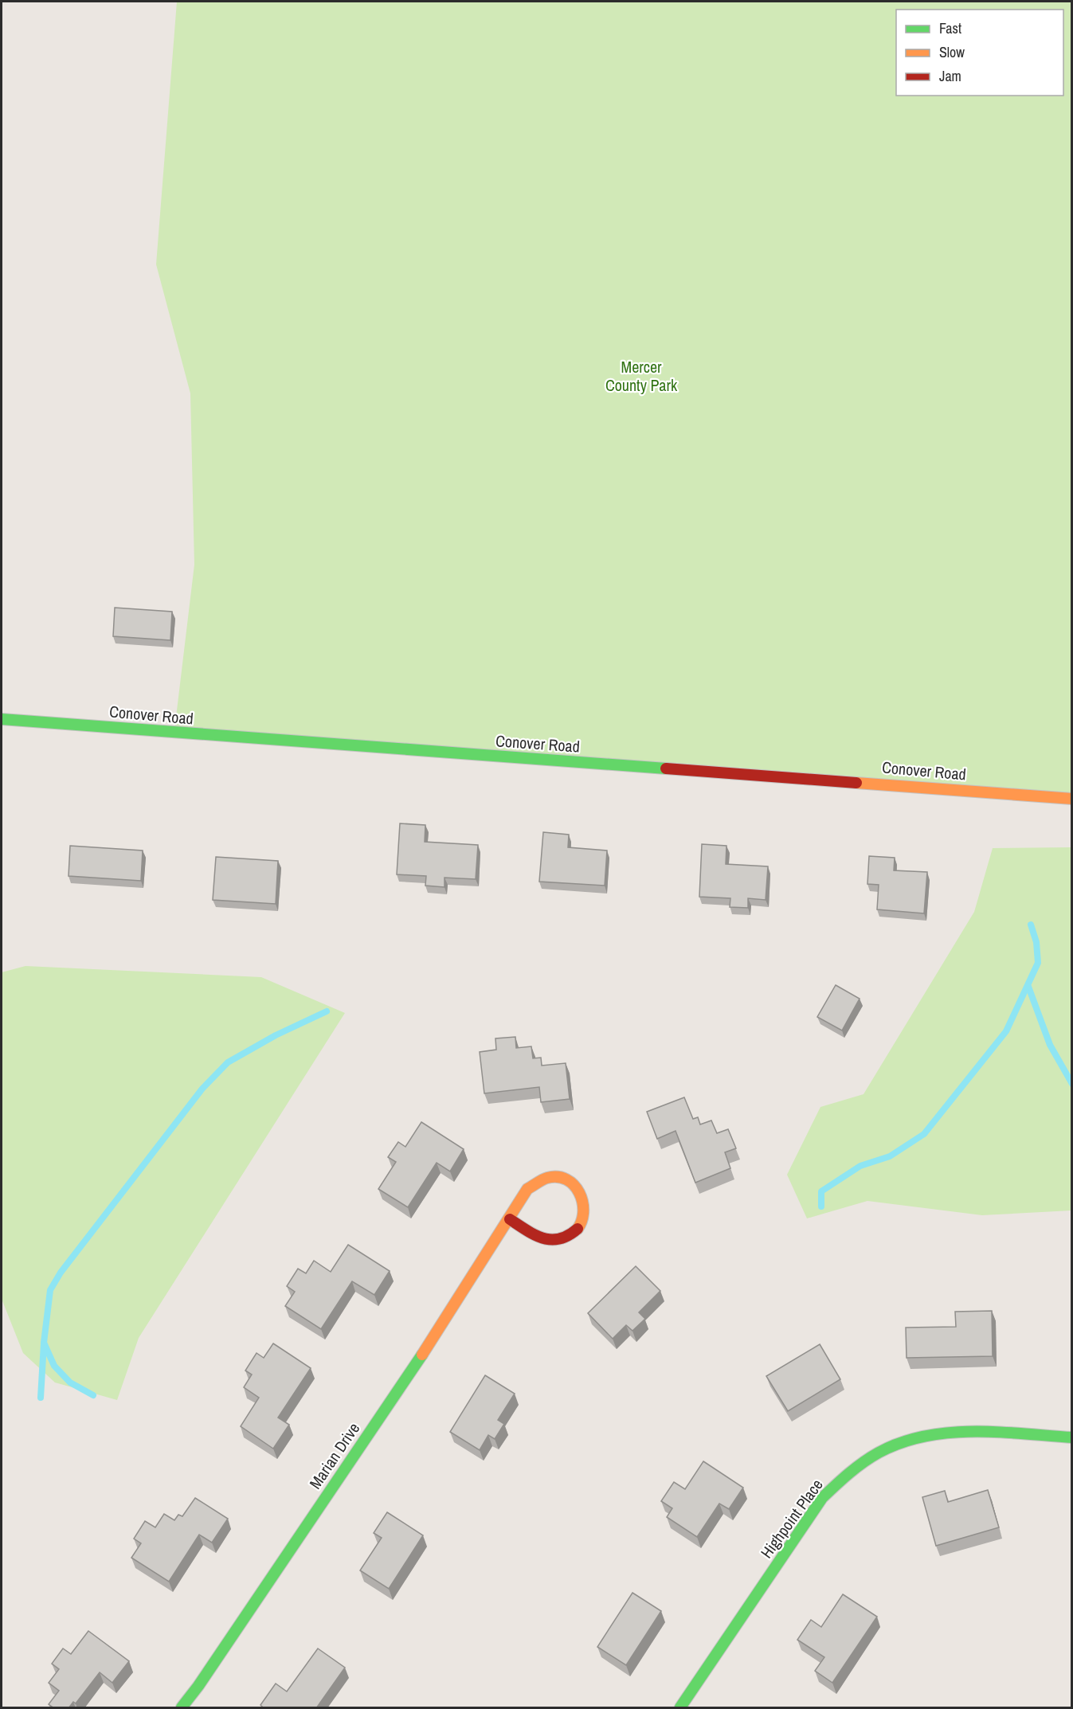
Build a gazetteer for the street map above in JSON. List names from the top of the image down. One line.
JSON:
{"streets":{"street":["Conover Road","Marian Drive","Highpoint Place"]},"parks":["Mercer County Park"],"legend":["Fast","Slow","Jam"]}
